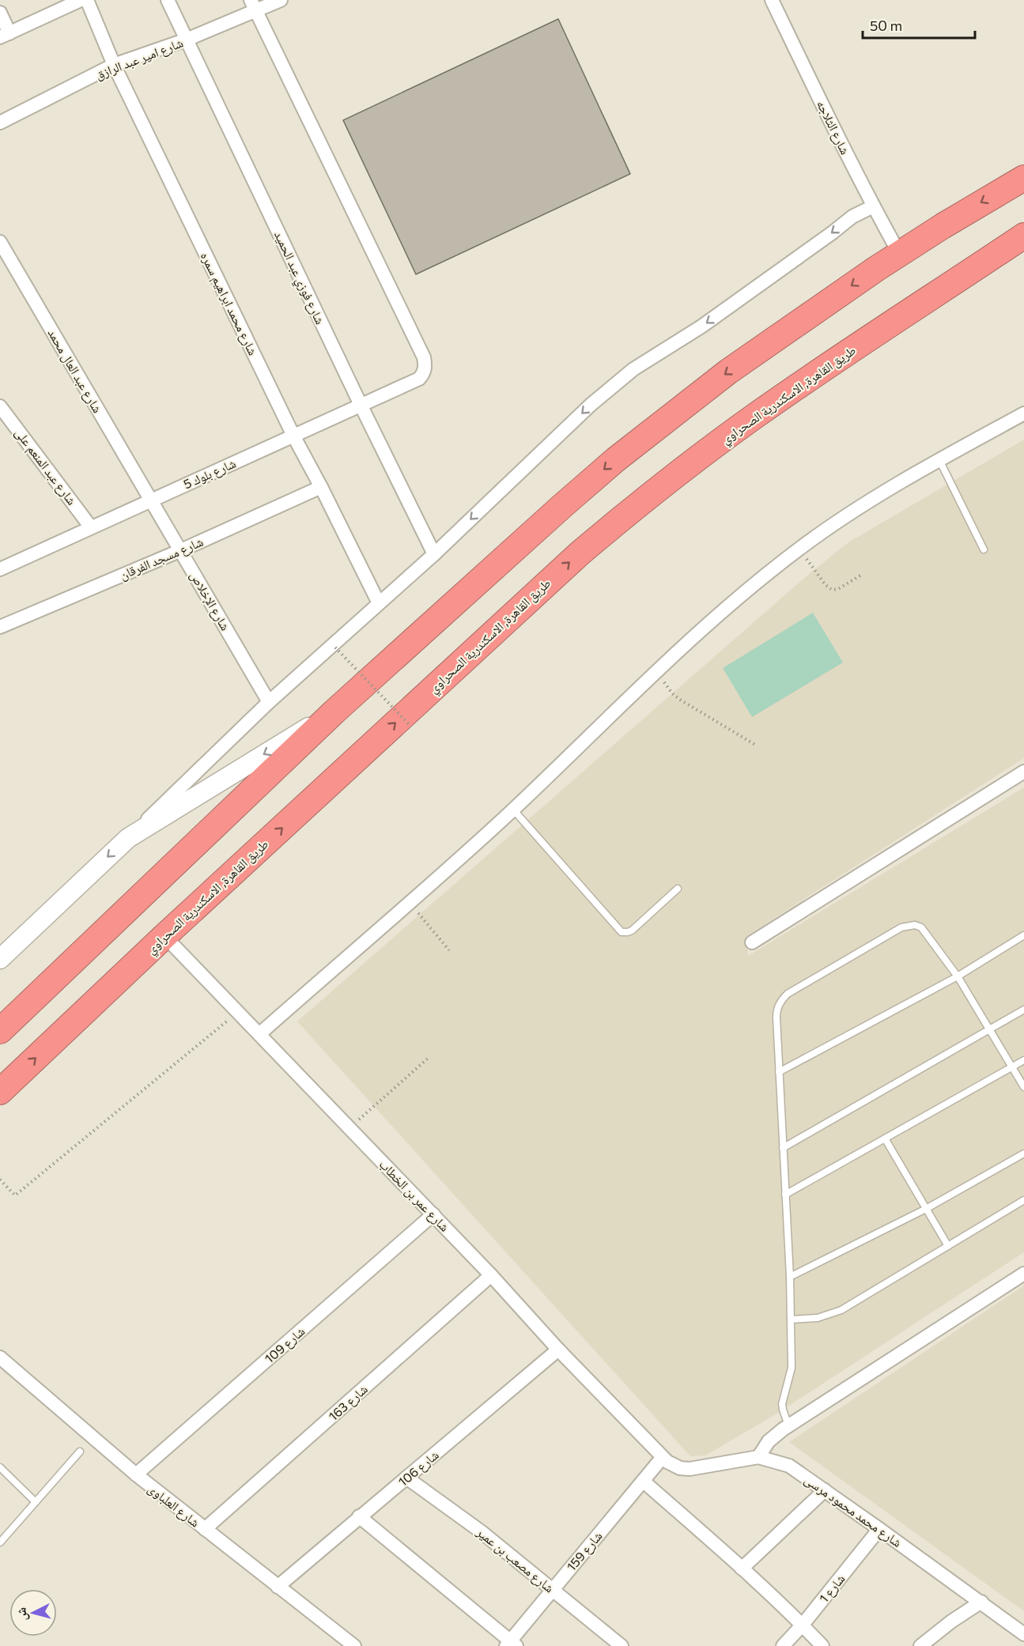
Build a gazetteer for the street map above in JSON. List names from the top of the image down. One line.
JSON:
{"streets":{"highway":["طريق القاهرة, الاسكندرية الصحراوي"],"street":["شارع امير عبد الرازق","شارع الثلاجه","شارع فوزي عبد الحميد","شارع محمد ابراهيم سمره","شارع عبد العال محمد","شارع عبد المنعم على","شارع بلوك 5","شارع مسجد الفرقان","شارع الإخلاص","شارع عمر بن الخطاب","شارع 109","شارع 163","شارع 106","شارع العلباوى","شارع محمد محمود مرسى","شارع 159","شارع مصعب بن عمير","شارع 1"]},"crossings":[["شارع امير عبد الرازق","شارع فوزي عبد الحميد"],["شارع امير عبد الرازق","شارع محمد ابراهيم سمره"],["شارع امير عبد الرازق","شارع بلوك 5"],["شارع فوزي عبد الحميد","شارع بلوك 5"],["شارع محمد ابراهيم سمره","شارع بلوك 5"],["شارع محمد ابراهيم سمره","شارع مسجد الفرقان"],["شارع عبد العال محمد","شارع بلوك 5"],["شارع عبد العال محمد","شارع الإخلاص"],["طريق القاهرة, الاسكندرية الصحراوي","شارع عمر بن الخطاب"],["شارع عبد المنعم على","شارع بلوك 5"],["شارع بلوك 5","شارع الإخلاص"],["شارع مسجد الفرقان","شارع الإخلاص"],["شارع عمر بن الخطاب","شارع 109"],["شارع عمر بن الخطاب","شارع 163"],["شارع عمر بن الخطاب","شارع 106"],["شارع عمر بن الخطاب","شارع محمد محمود مرسى"],["شارع عمر بن الخطاب","شارع 159"],["شارع 109","شارع العلباوى"],["شارع 163","شارع العلباوى"],["شارع 106","شارع العلباوى"],["شارع 106","شارع مصعب بن عمير"],["شارع محمد محمود مرسى","شارع 159"],["شارع محمد محمود مرسى","شارع 1"],["شارع 159","شارع مصعب بن عمير"]],"scale_bar":"50 m","north":"left"}
